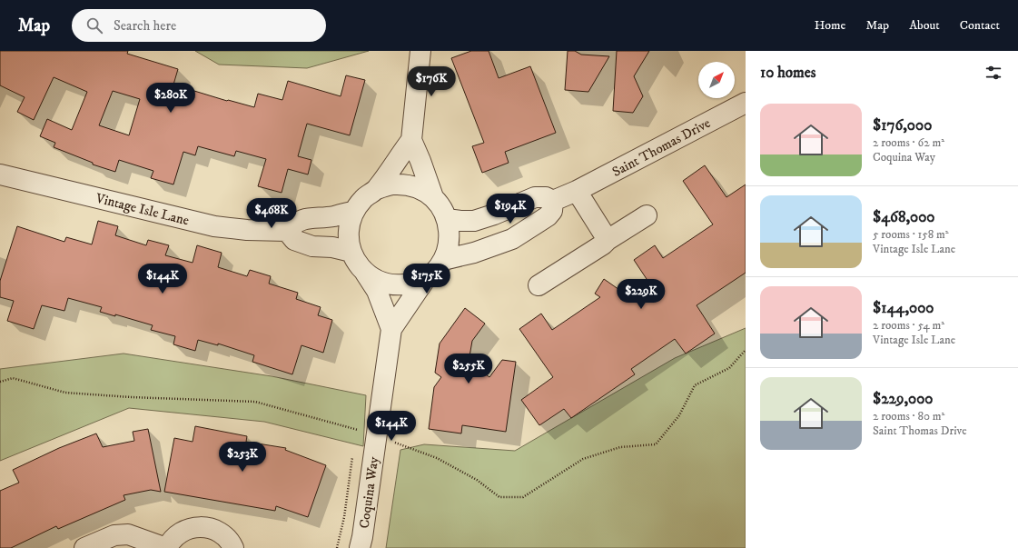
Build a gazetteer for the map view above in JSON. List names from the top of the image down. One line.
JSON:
{"streets":{"street":["Saint Thomas Drive","Vintage Isle Lane","Coquina Way"]},"north":"top right","page":{"header":"Map","search":"Search here","nav":["Home","Map","About","Contact"],"heading":"10 homes","price":["$176K","$280K","$194K","$468K","$144K","$175K","$229K","$255K","$144K","$253K"],"list":[{"name":"$176,000","note":"2 rooms · 62 m² · Coquina Way"},{"name":"$468,000","note":"5 rooms · 158 m² · Vintage Isle Lane"},{"name":"$144,000","note":"2 rooms · 54 m² · Vintage Isle Lane"},{"name":"$229,000","note":"2 rooms · 80 m² · Saint Thomas Drive"}]}}
